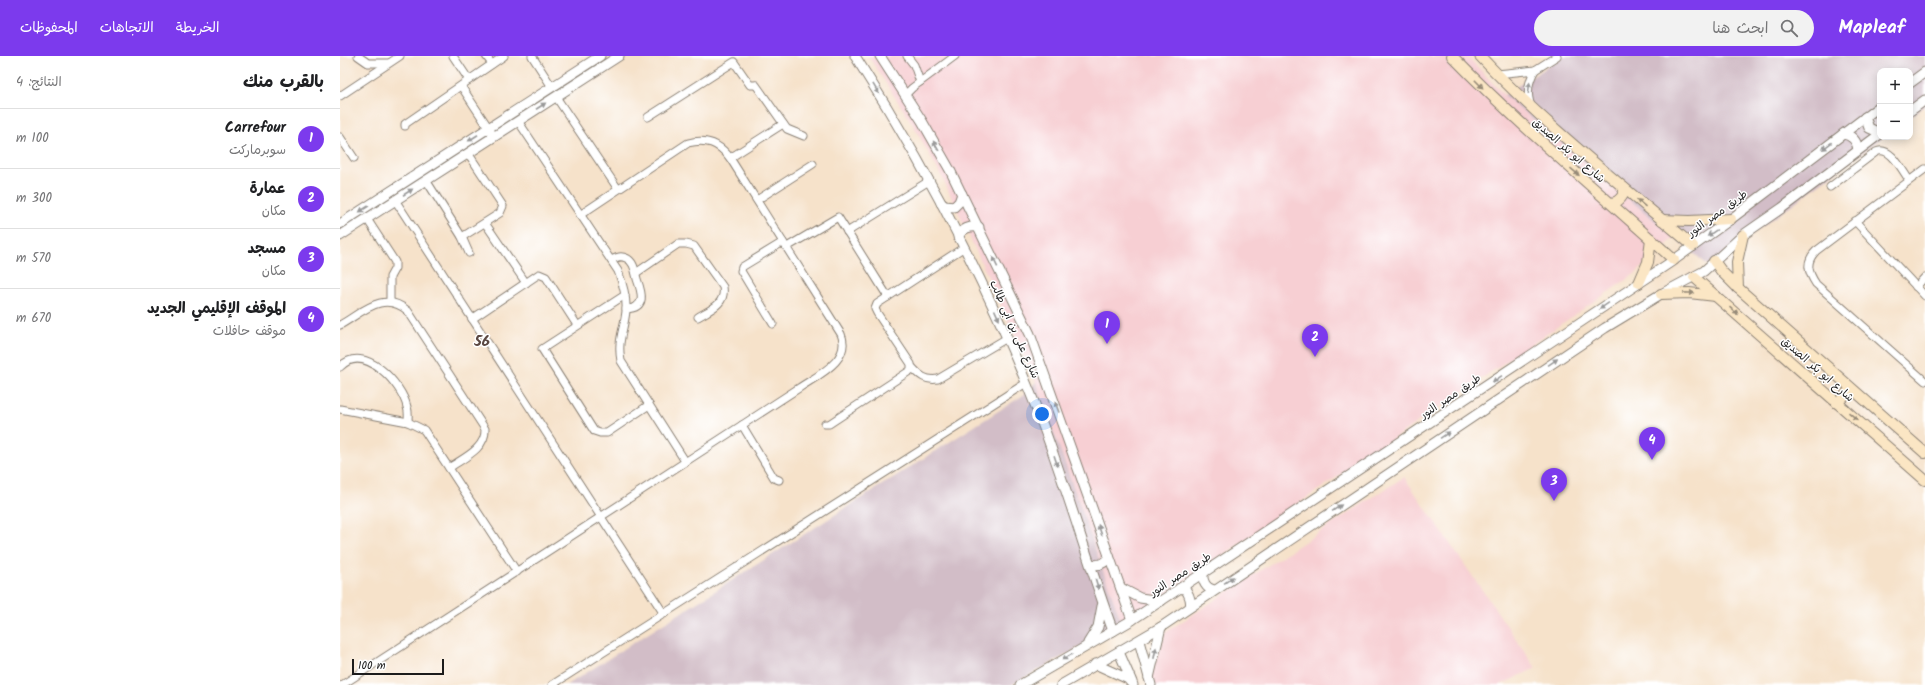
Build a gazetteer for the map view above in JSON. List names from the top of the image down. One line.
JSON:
{"streets":{"main road":["شارع ابو بكر الصديق"],"street":["طريق مصر النور","شارع على بن ابى طالب"]},"crossings":[["شارع ابو بكر الصديق","طريق مصر النور"],["طريق مصر النور","شارع على بن ابى طالب"]],"districts":["56"],"scale_bar":"100 m","page":{"header":"Mapleaf","search":"ابحث هنا","nav":["الخريطة","الاتجاهات","المحفوظات"],"heading":["بالقرب منك","النتائج: 4"],"map_buttons":["+","−"],"list":[{"mark":"1","name":"Carrefour","note":"سوبرماركت","value":"100 m"},{"mark":"2","name":"عمارة","note":"مكان","value":"300 m"},{"mark":"3","name":"مسجد","note":"مكان","value":"570 m"},{"mark":"4","name":"الموقف الإقليمي الجديد","note":"موقف حافلات","value":"670 m"}],"pins":["1","2","4","3"],"scale":"100 m"}}
